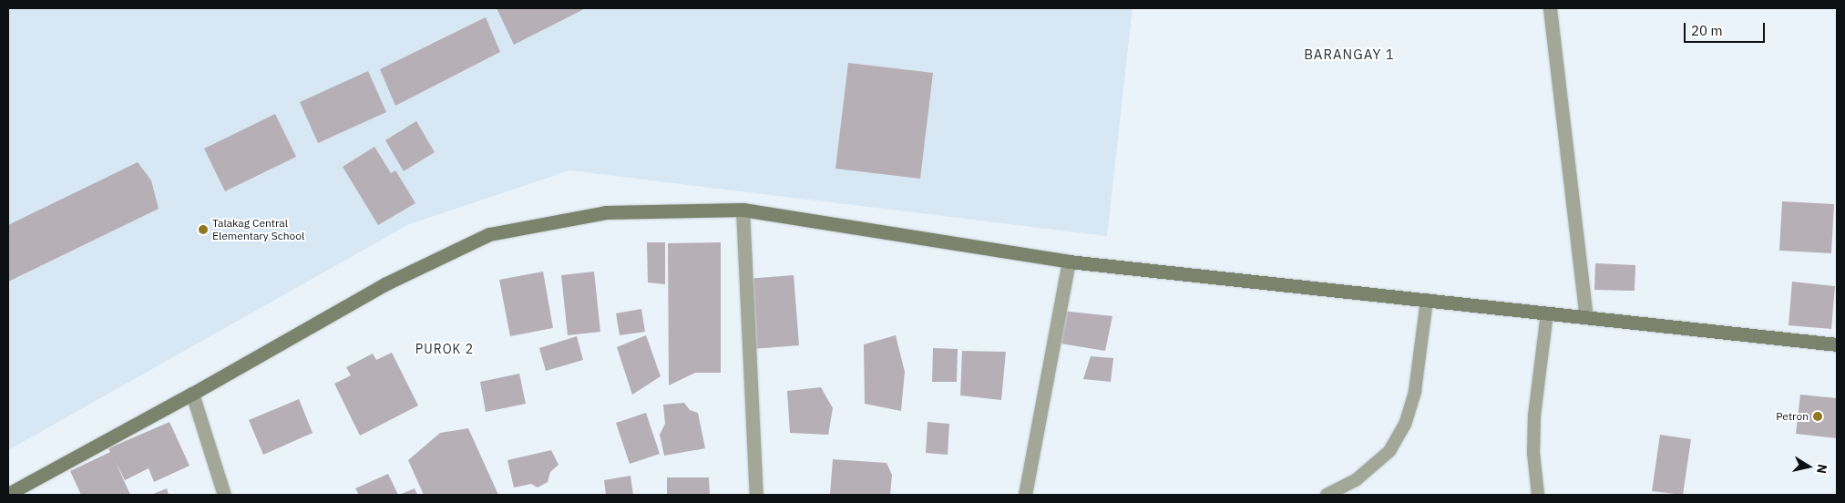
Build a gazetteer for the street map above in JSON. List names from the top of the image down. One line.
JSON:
{"districts":["BARANGAY 1","PUROK 2"],"places":["Talakag Central Elementary School","Petron"],"scale_bar":"20 m","north":"right"}
